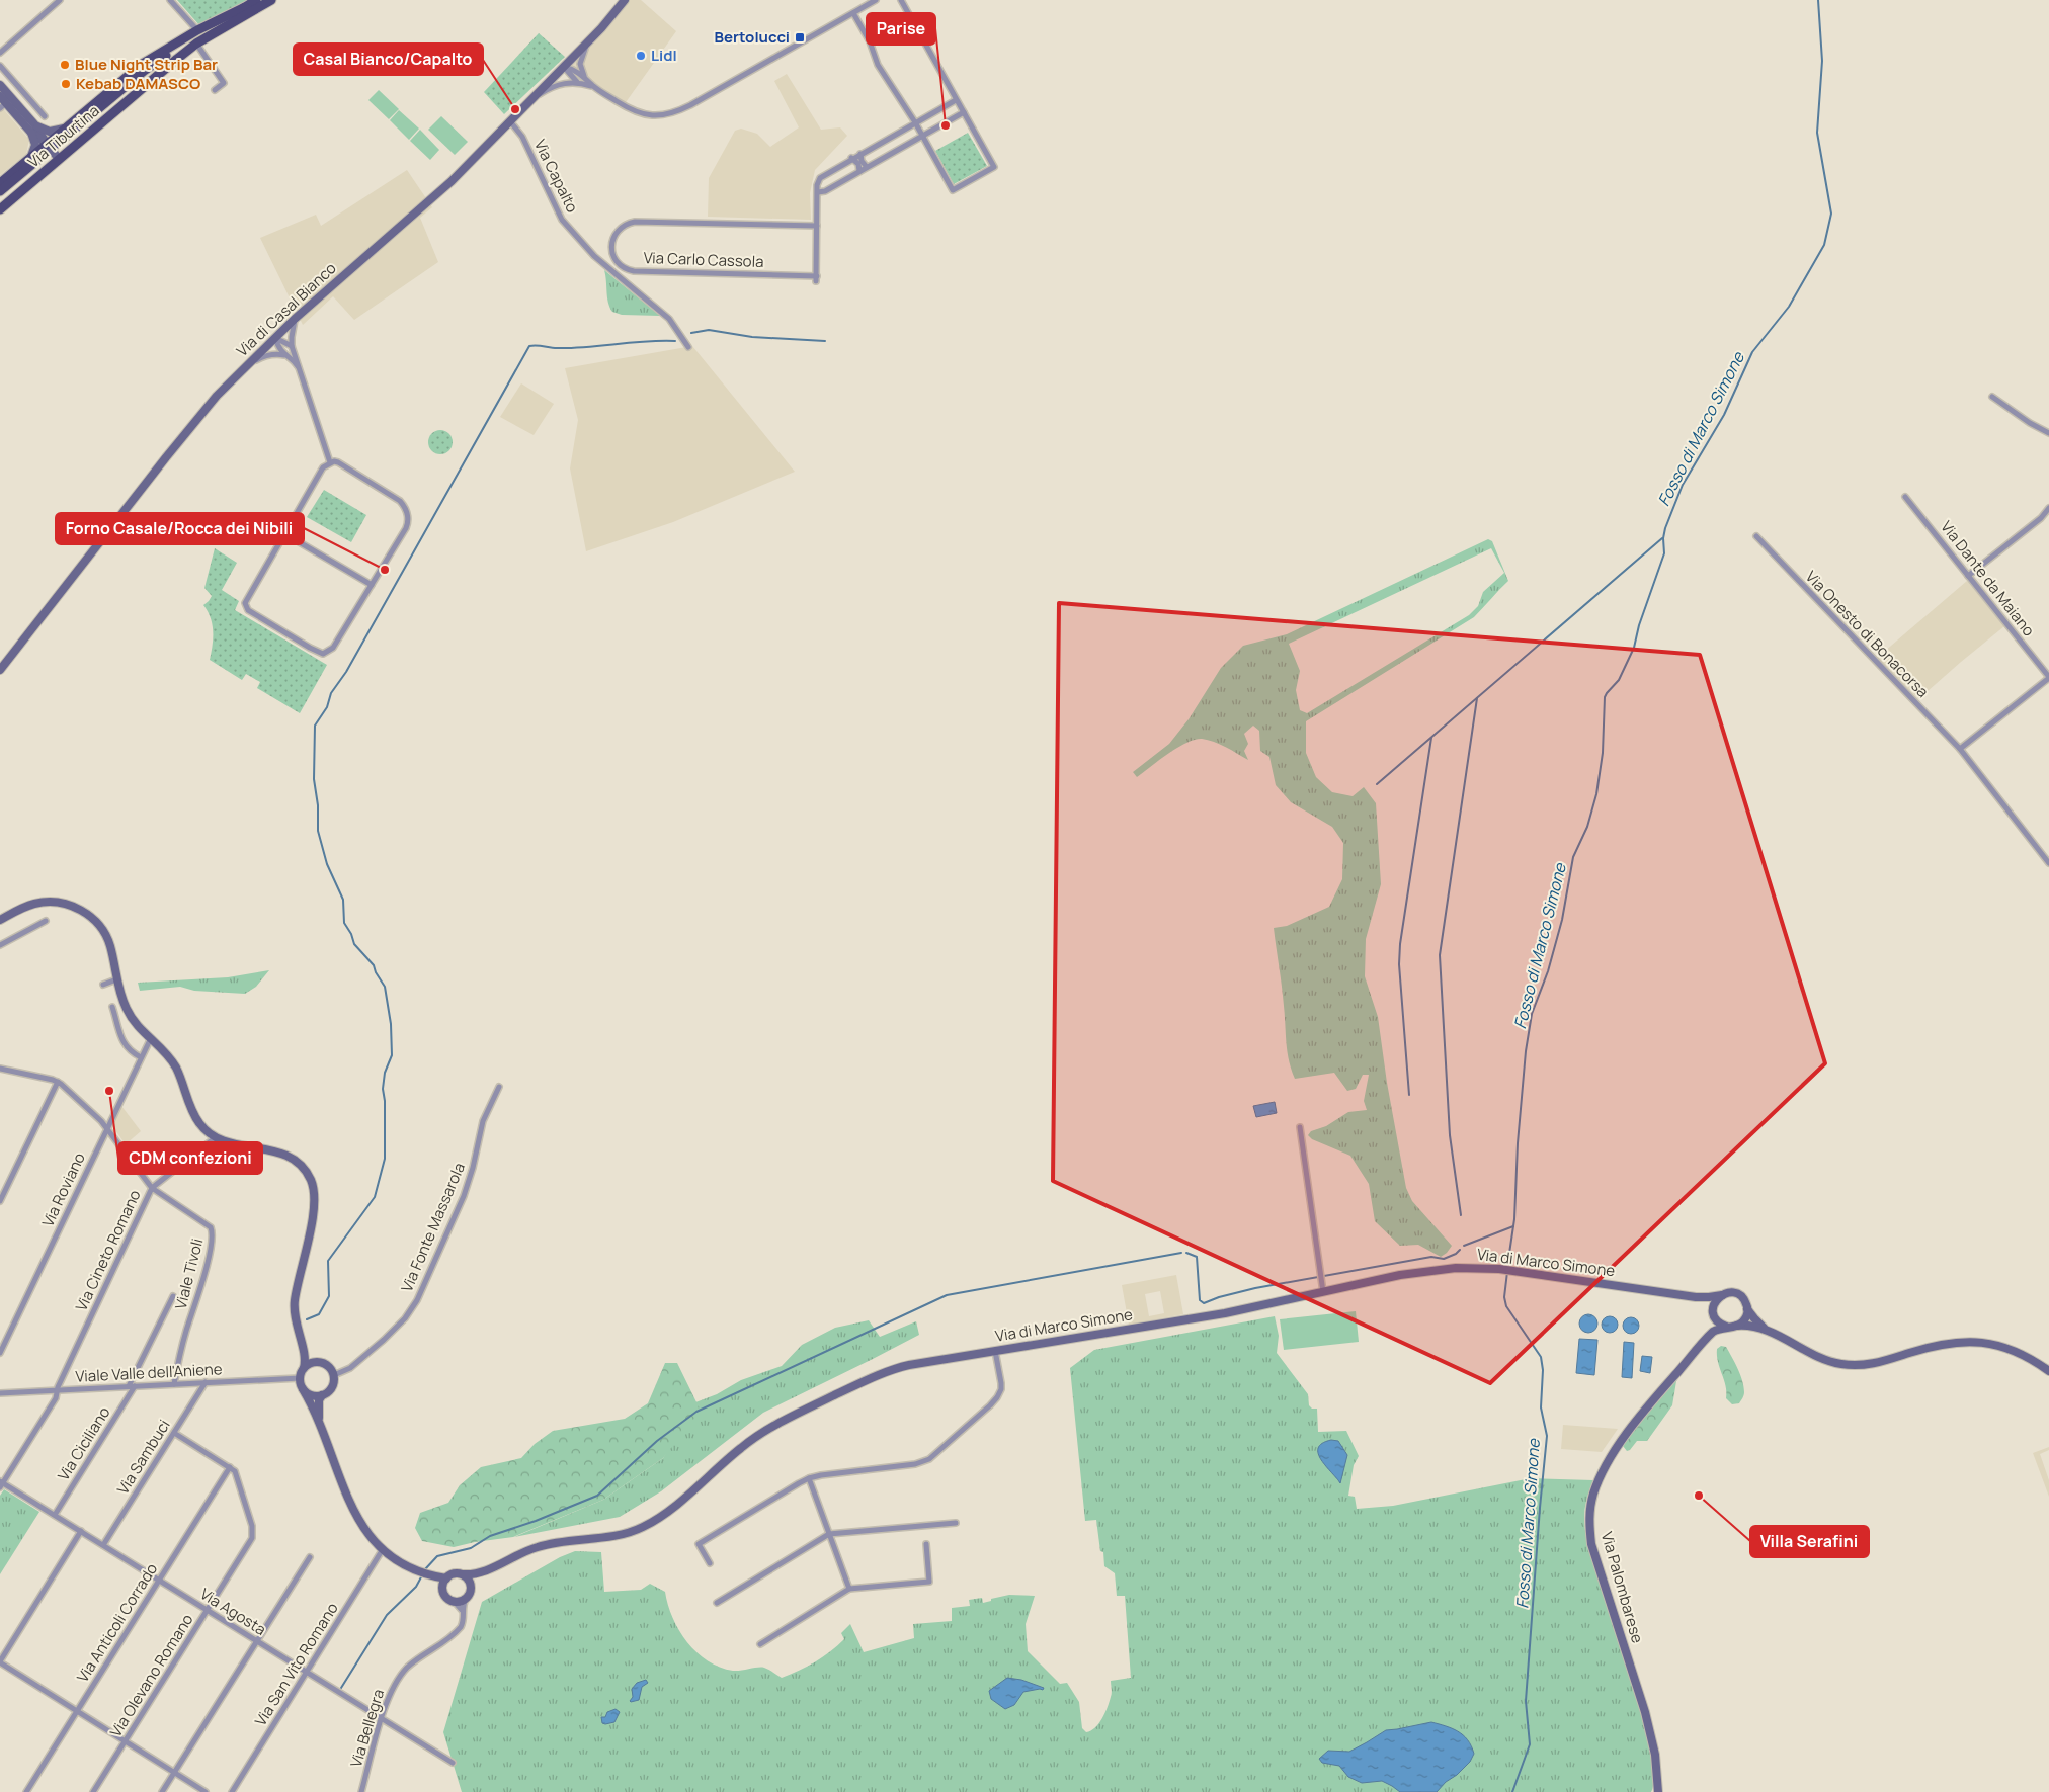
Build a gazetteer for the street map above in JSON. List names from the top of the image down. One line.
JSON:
{"streets":{"main road":["Via Tiburtina"],"street":["Via Capalto","Via Carlo Cassola","Via di Casal Bianco","Via Dante da Maiano","Via Onesto di Bonacorsa","Via Roviano","Via Fonte Massarola","Via Cineto Romano","Via di Marco Simone","Viale Tivoli","Viale Valle dell'Aniene","Via Ciciliano","Via Sambuci","Via Palombarese","Via Agosta","Via Anticoli Corrado","Via San Vito Romano","Via Olevano Romano","Via Bellegra"]},"crossings":[["Via Capalto","Via di Casal Bianco"],["Via Roviano","Viale Tivoli"],["Via Fonte Massarola","Viale Valle dell'Aniene"],["Via Cineto Romano","Viale Tivoli"],["Via Cineto Romano","Viale Valle dell'Aniene"],["Via Cineto Romano","Via Agosta"],["Via di Marco Simone","Via Palombarese"],["Via di Marco Simone","Via Bellegra"],["Viale Tivoli","Viale Valle dell'Aniene"],["Viale Valle dell'Aniene","Via Ciciliano"],["Viale Valle dell'Aniene","Via Sambuci"],["Via Ciciliano","Via Agosta"],["Via Sambuci","Via Agosta"],["Via Agosta","Via Anticoli Corrado"],["Via Agosta","Via San Vito Romano"],["Via Agosta","Via Olevano Romano"],["Via Agosta","Via Bellegra"],["Via Anticoli Corrado","Via Olevano Romano"]],"water":["Fosso di Marco Simone"],"places":{"transit":["Bertolucci"],"other":["Lidl","Blue Night Strip Bar","Kebab DAMASCO","Casal Bianco/Capalto","Parise","Forno Casale/Rocca dei Nibili","CDM confezioni","Villa Serafini"]}}
